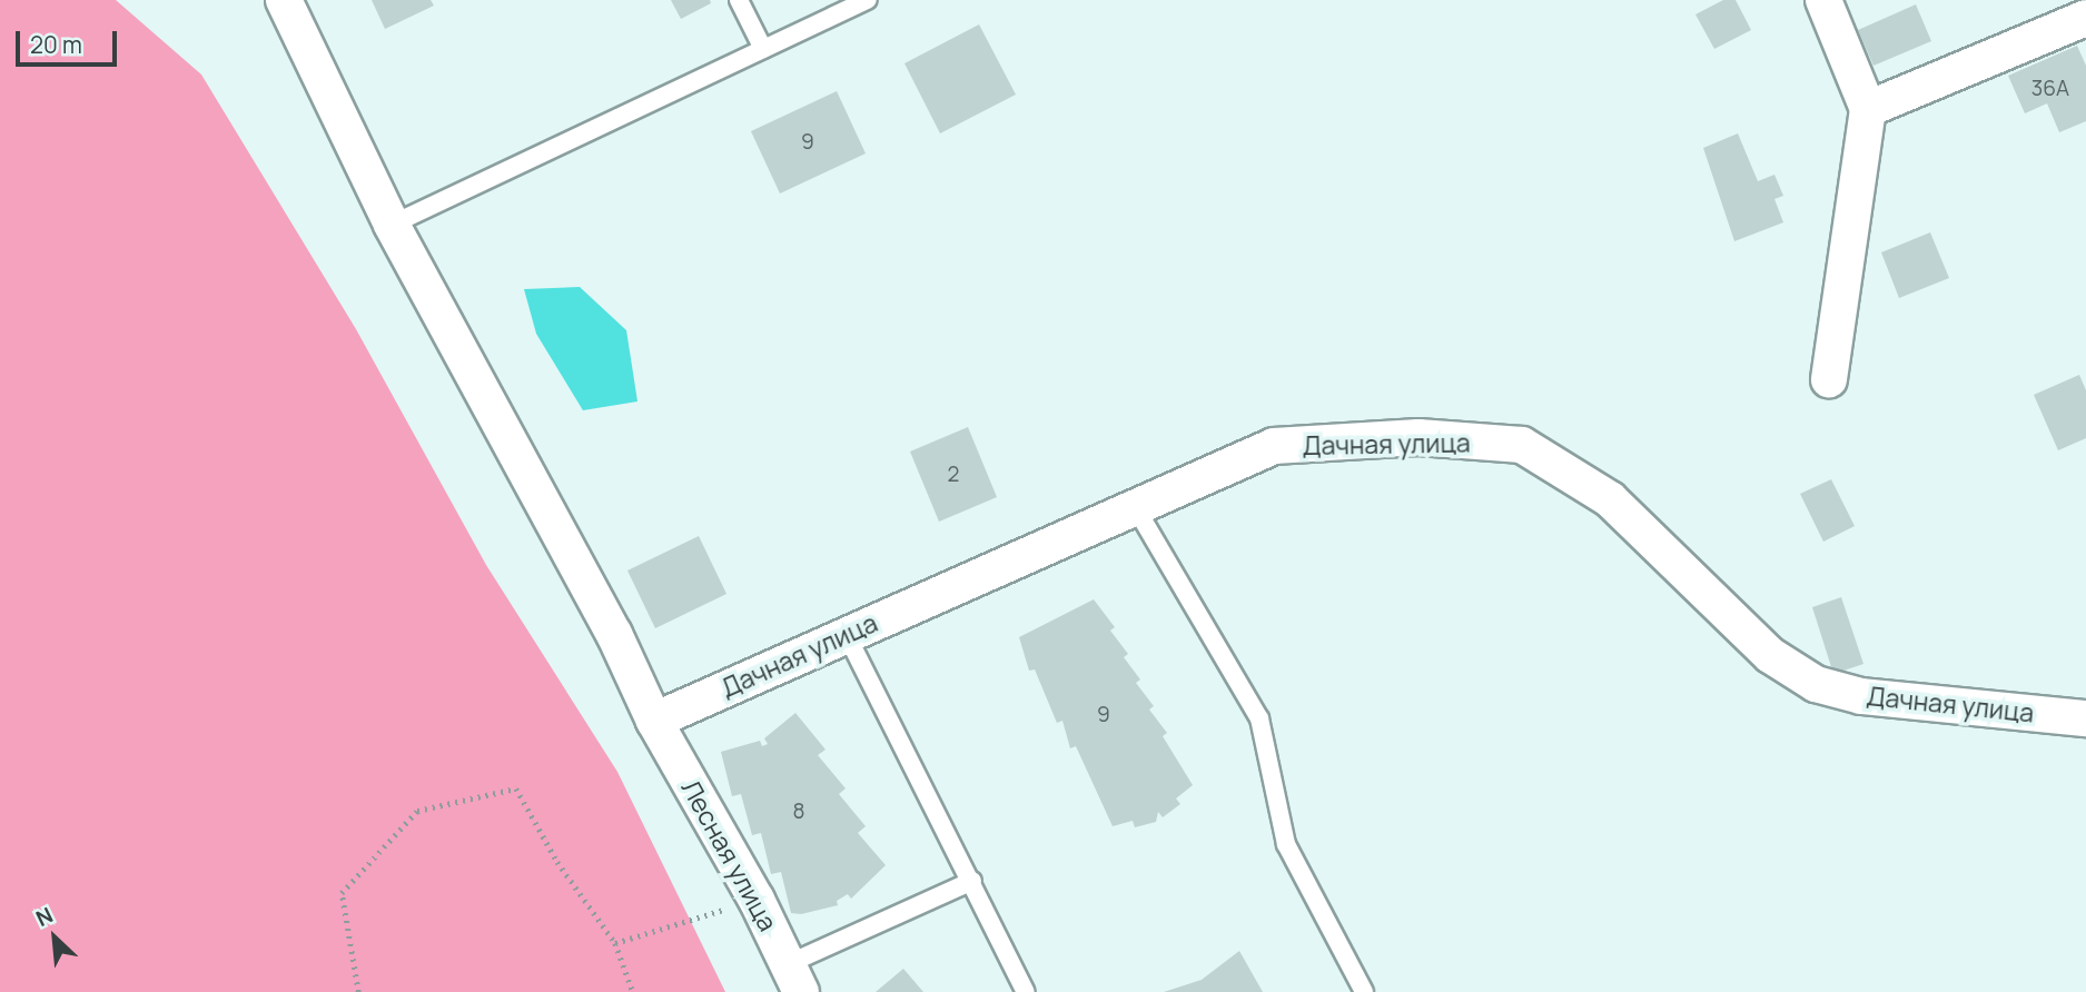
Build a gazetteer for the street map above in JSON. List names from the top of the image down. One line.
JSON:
{"streets":{"street":["Дачная улица","Лесная улица"]},"crossings":[["Дачная улица","Лесная улица"]],"house_numbers":["36А","9","2","9","8"],"scale_bar":"20 m","north":"top left"}
